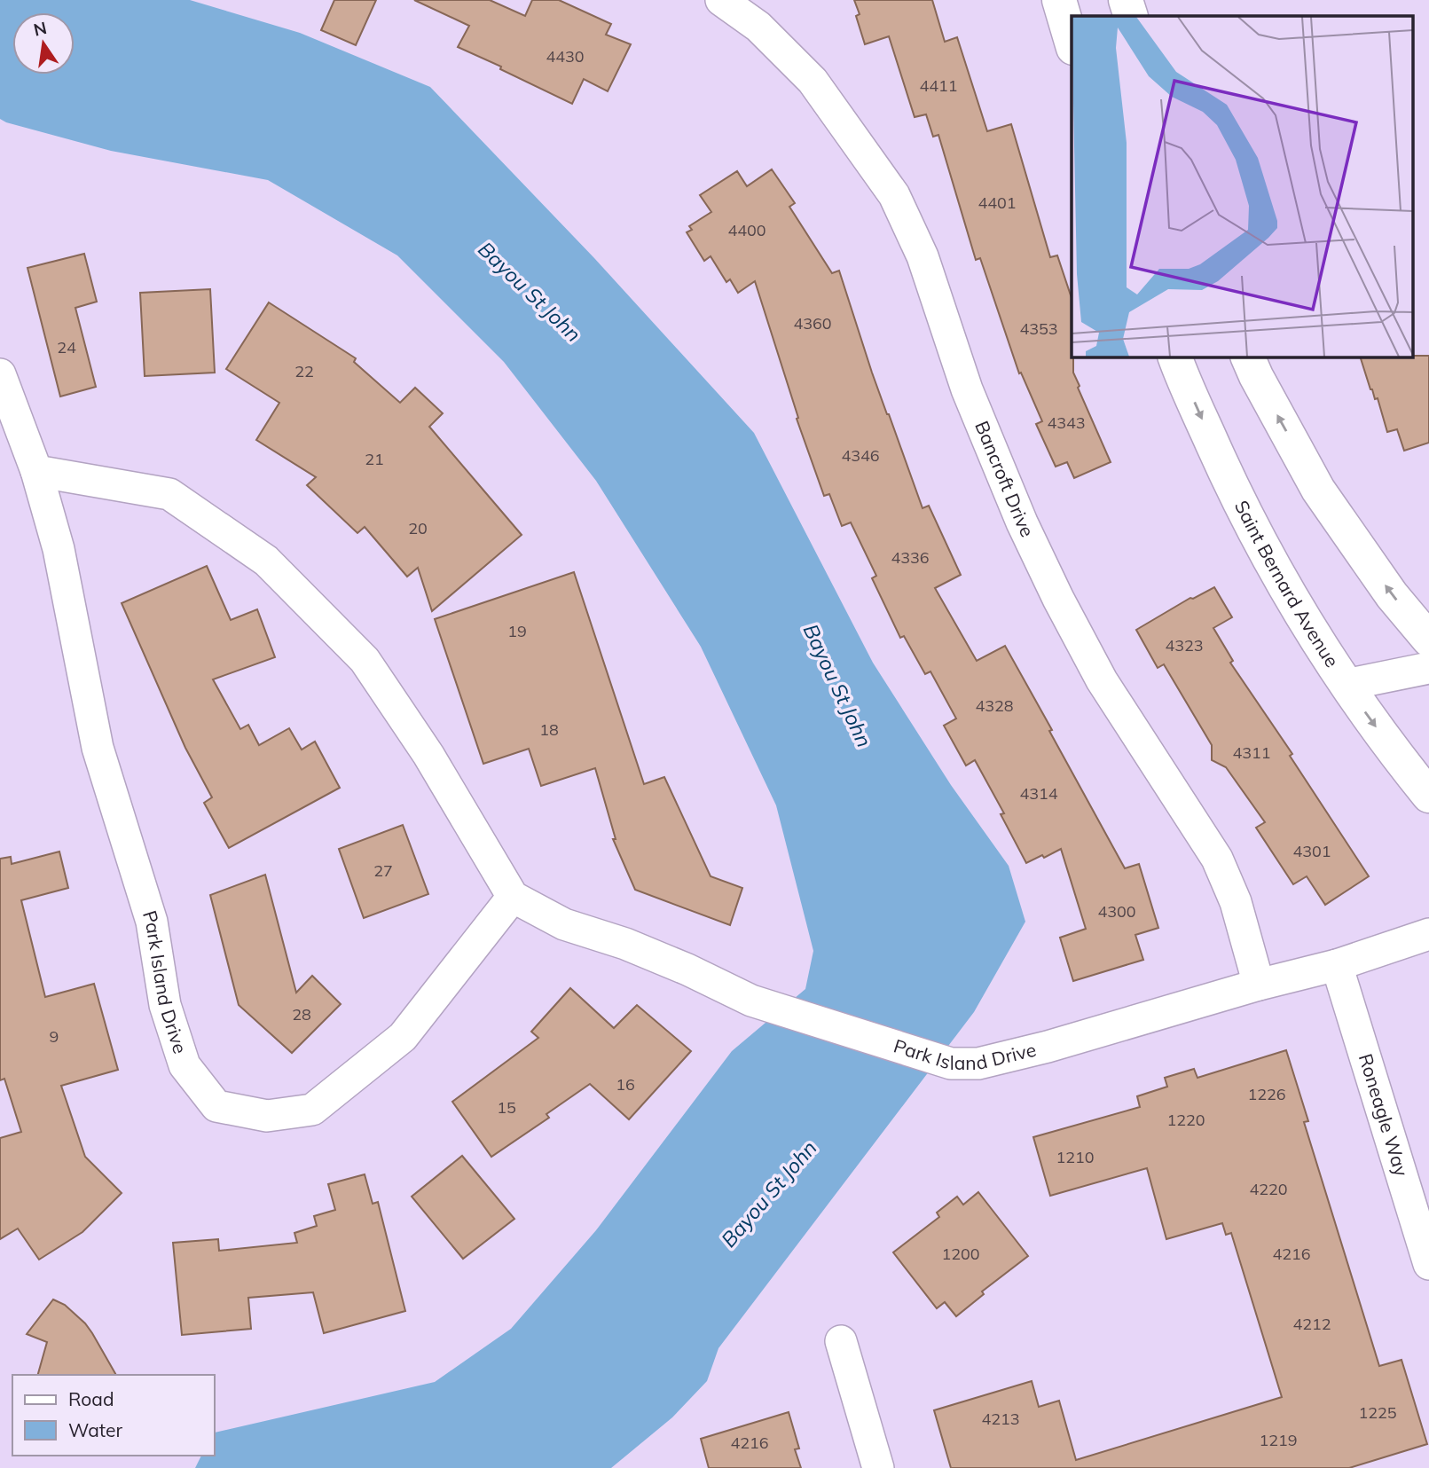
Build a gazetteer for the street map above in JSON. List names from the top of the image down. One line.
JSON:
{"streets":{"main road":["Saint Bernard Avenue"],"street":["Bancroft Drive","Park Island Drive","Roneagle Way"]},"crossings":[["Bancroft Drive","Park Island Drive"],["Park Island Drive","Roneagle Way"]],"water":["Bayou St John"],"house_numbers":["4430","4411","4401","4400","4360","4353","24","22","4343","4346","21","20","4336","19","4323","4328","18","4311","4314","4301","27","4300","28","9","16","1226","15","1220","1210","4220","1200","4216","4212","1225","4213","1219","4216"],"legend":["Road","Water"],"north":"top"}
